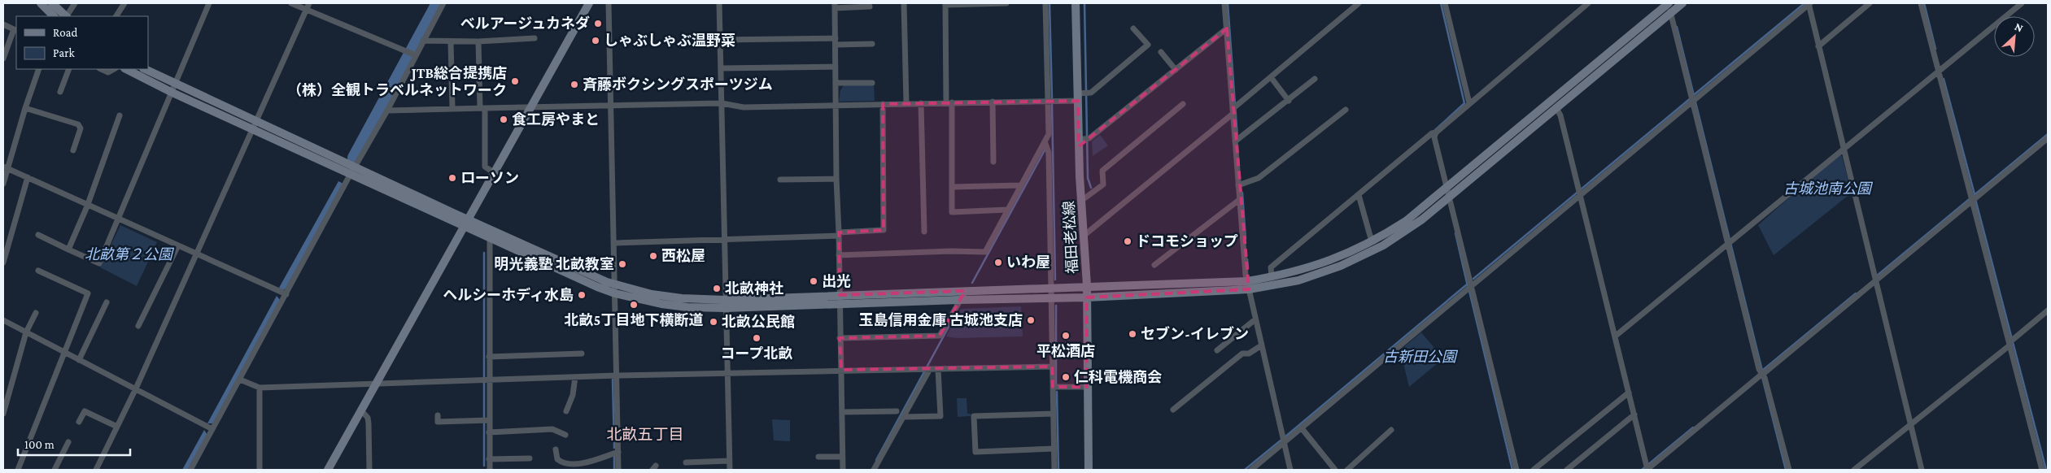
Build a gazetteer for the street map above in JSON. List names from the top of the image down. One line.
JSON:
{"streets":{"street":["福田老松線"]},"districts":["北畝五丁目"],"parks":["古城池南公園","北畝第２公園","古新田公園"],"places":["ベルアージュカネダ","しゃぶしゃぶ温野菜","JTB総合提携店 （株）全観トラベルネットワーク","斉藤ボクシングスポーツジム","食工房やまと","ローソン","ドコモショップ","西松屋","いわ屋","明光義塾 北畝教室","出光","北畝神社","ヘルシーホディ水島","北畝5丁目地下横断道","玉島信用金庫 古城池支店","北畝公民館","セブン-イレブン","平松酒店","コープ北畝","仁科電機商会"],"legend":["Road","Park"],"scale_bar":"100 m","north":"top right"}
